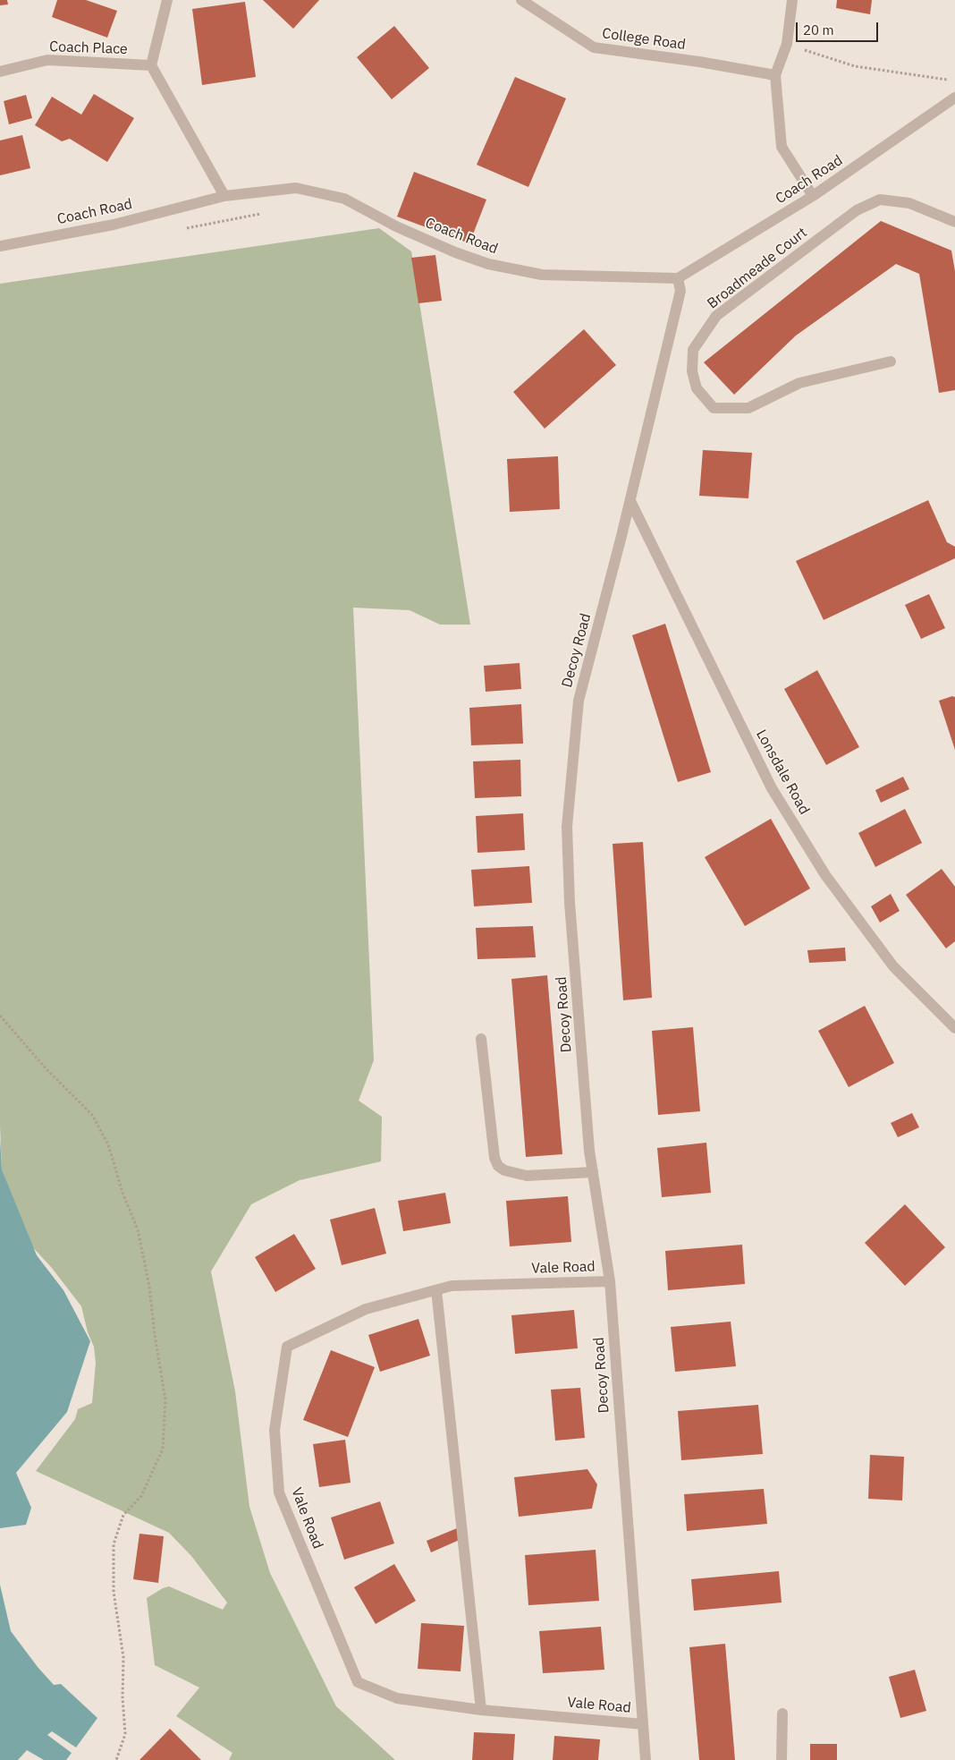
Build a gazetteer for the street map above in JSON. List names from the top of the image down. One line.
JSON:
{"streets":{"street":["College Road","Coach Place","Coach Road","Broadmeade Court","Decoy Road","Lonsdale Road","Vale Road"]},"crossings":[["Coach Road","Decoy Road"],["Decoy Road","Lonsdale Road"],["Decoy Road","Vale Road"]],"scale_bar":"20 m"}
